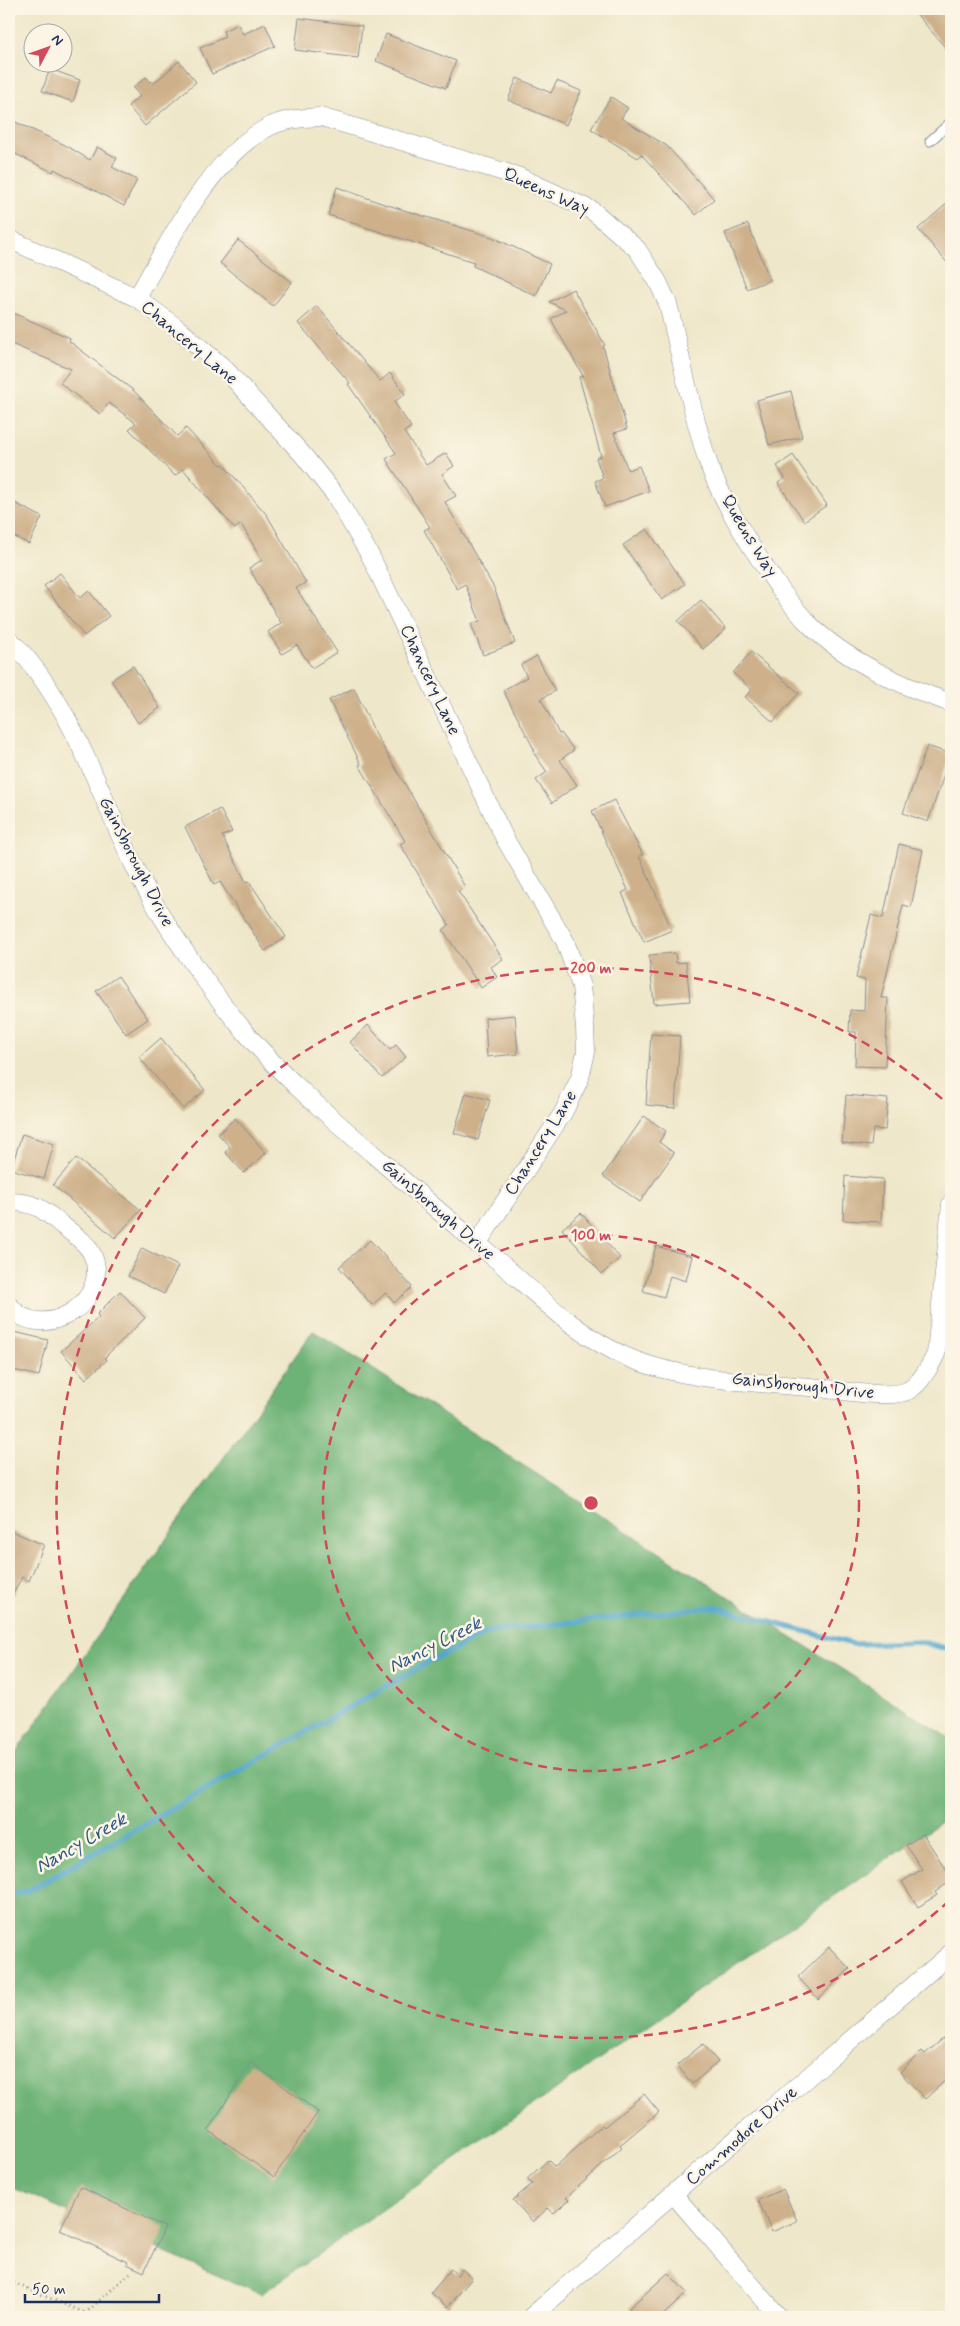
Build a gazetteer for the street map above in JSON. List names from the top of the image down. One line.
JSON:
{"streets":{"street":["Queens Way","Chancery Lane","Gainsborough Drive","Commodore Drive"]},"crossings":[["Queens Way","Chancery Lane"],["Chancery Lane","Gainsborough Drive"]],"water":["Nancy Creek"],"scale_bar":"50 m","north":"top right","rings":["200 m","100 m"]}
